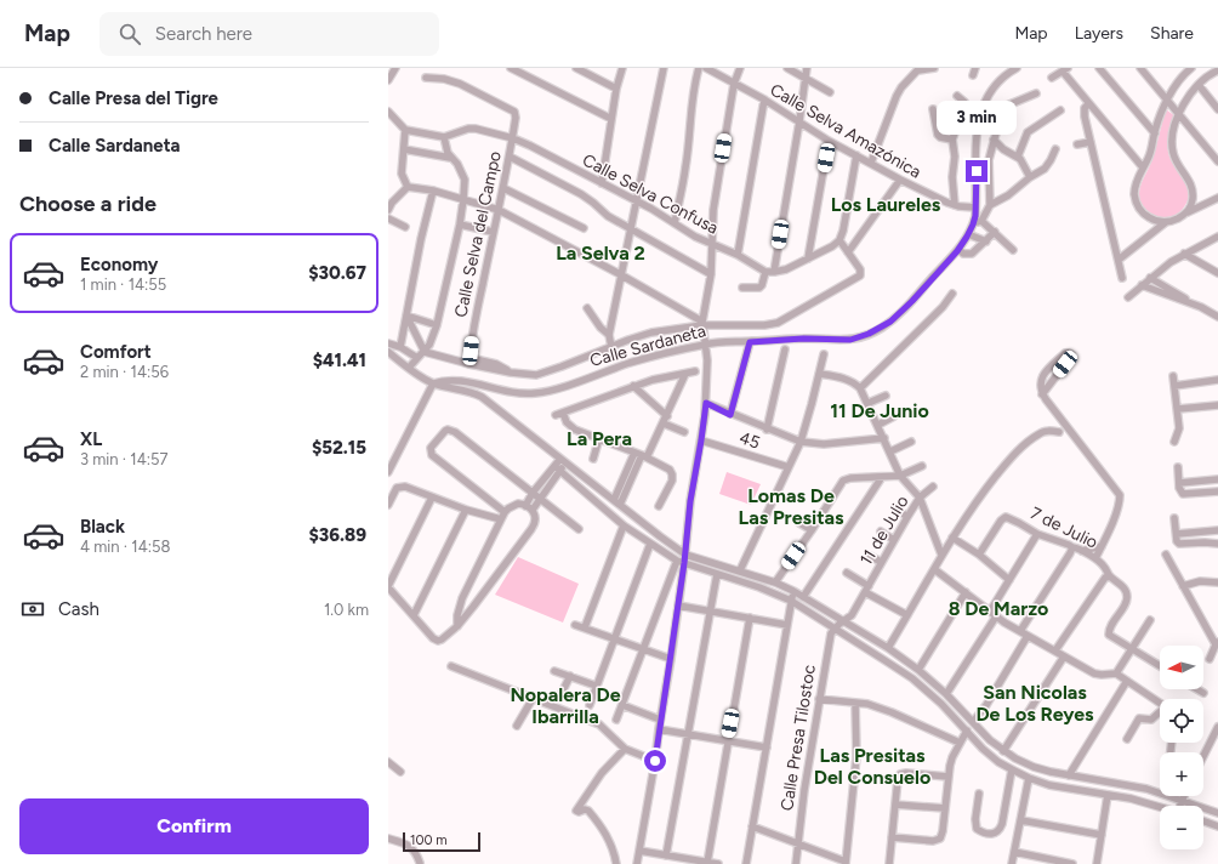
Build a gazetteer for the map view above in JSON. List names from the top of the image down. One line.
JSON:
{"streets":{"street":["Calle Selva Amazónica","Calle Selva Confusa","Calle Selva del Campo","Calle Sardaneta","45","7 de Julio","11 de Julio","Calle Presa Tilostoc"]},"crossings":[["Calle Selva Amazónica","Calle Sardaneta"],["Calle Selva Confusa","Calle Selva del Campo"],["11 de Julio","Calle Presa Tilostoc"]],"districts":["Los Laureles","La Selva 2","11 De Junio","La Pera","Lomas De Las Presitas","8 De Marzo","San Nicolas De Los Reyes","Nopalera De Ibarrilla","Las Presitas Del Consuelo"],"scale_bar":"100 m","north":"left","page":{"header":"Map","search":"Search here","nav":["Map","Layers","Share"],"banner":["Calle Presa del Tigre","Calle Sardaneta"],"bubble":"3 min","heading":"Choose a ride","list":[{"name":"Economy","note":"1 min · 14:55","value":"$30.67"},{"name":"Comfort","note":"2 min · 14:56","value":"$41.41"},{"name":"XL","note":"3 min · 14:57","value":"$52.15"},{"name":"Black","note":"4 min · 14:58","value":"$36.89"}],"pay":["Cash","1.0 km"],"map_buttons":["+","−"],"buttons":"Confirm","scale":"100 m"}}
